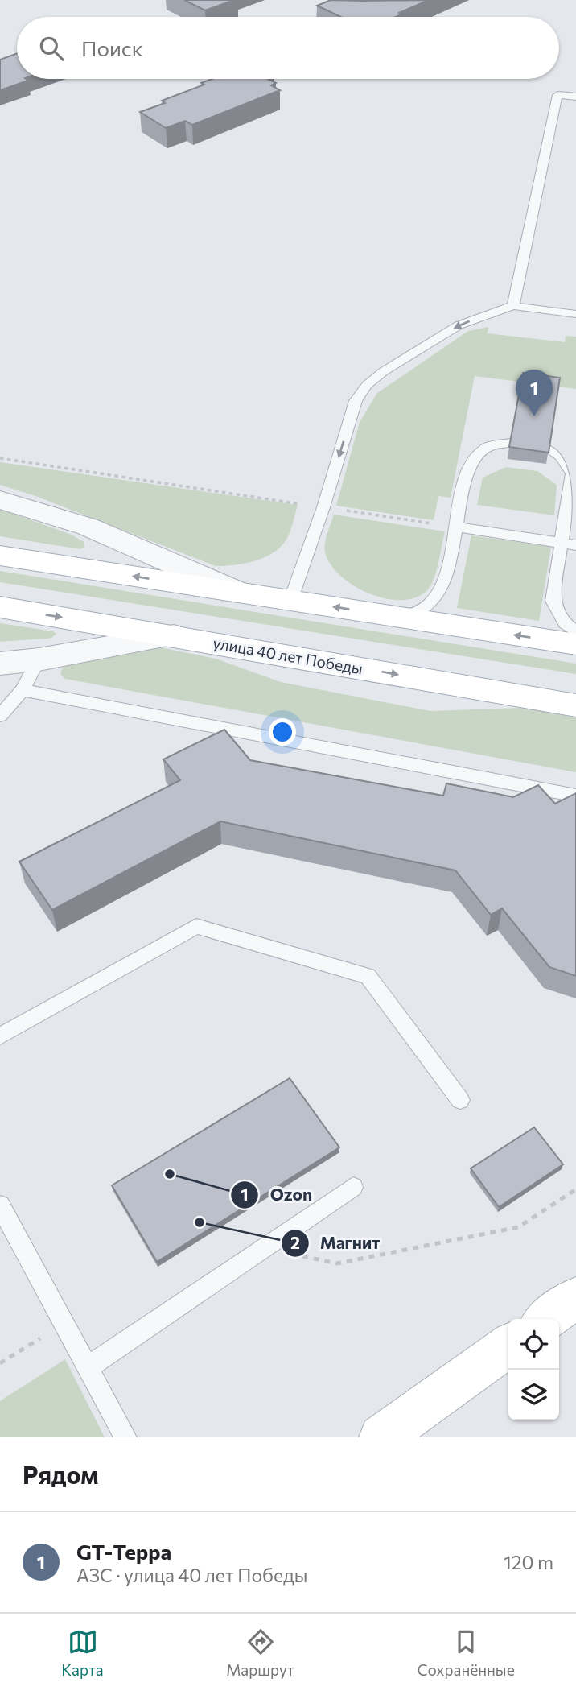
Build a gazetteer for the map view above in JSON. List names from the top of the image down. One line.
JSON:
{"streets":{"main road":["улица 40 лет Победы"]},"places":["Ozon","Магнит"],"page":{"search":"Поиск","pins":"1","heading":"Рядом","list":[{"mark":"1","name":"GT-Терра","note":"АЗС · улица 40 лет Победы","value":"120 m"}],"nav":["Карта","Маршрут","Сохранённые"]}}
